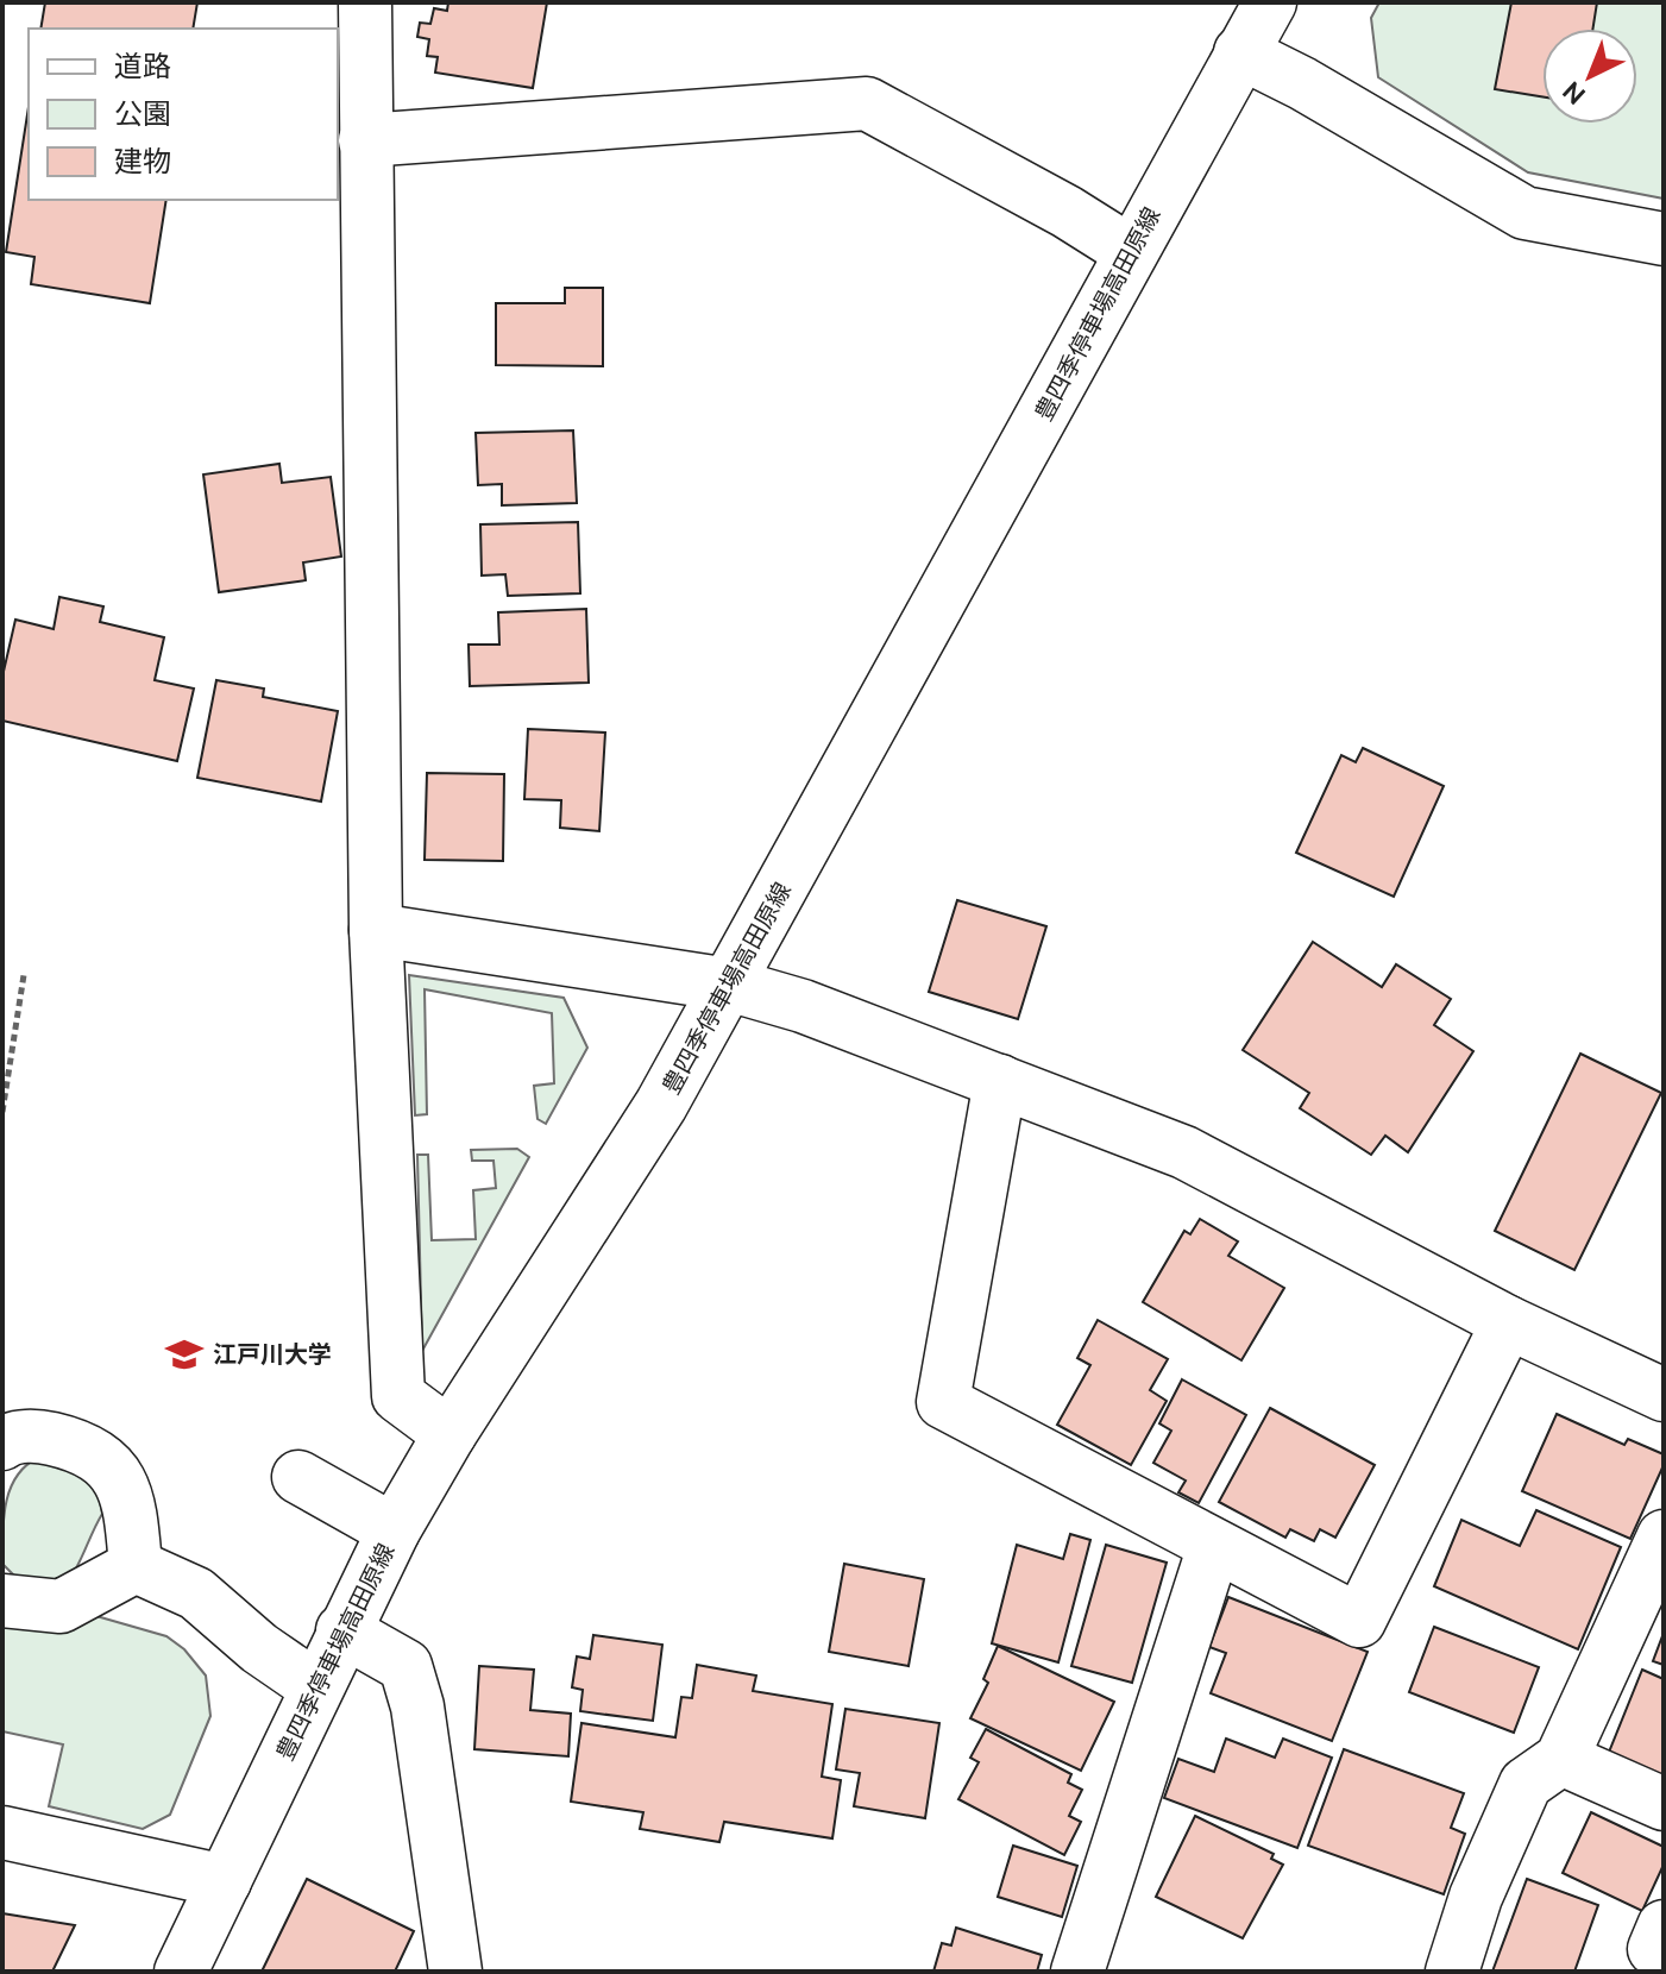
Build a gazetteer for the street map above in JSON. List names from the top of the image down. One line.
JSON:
{"streets":{"street":["豊四季停車場高田原線"]},"places":{"school or university":["江戸川大学"]},"legend":["道路","公園","建物"],"north":"bottom left"}
